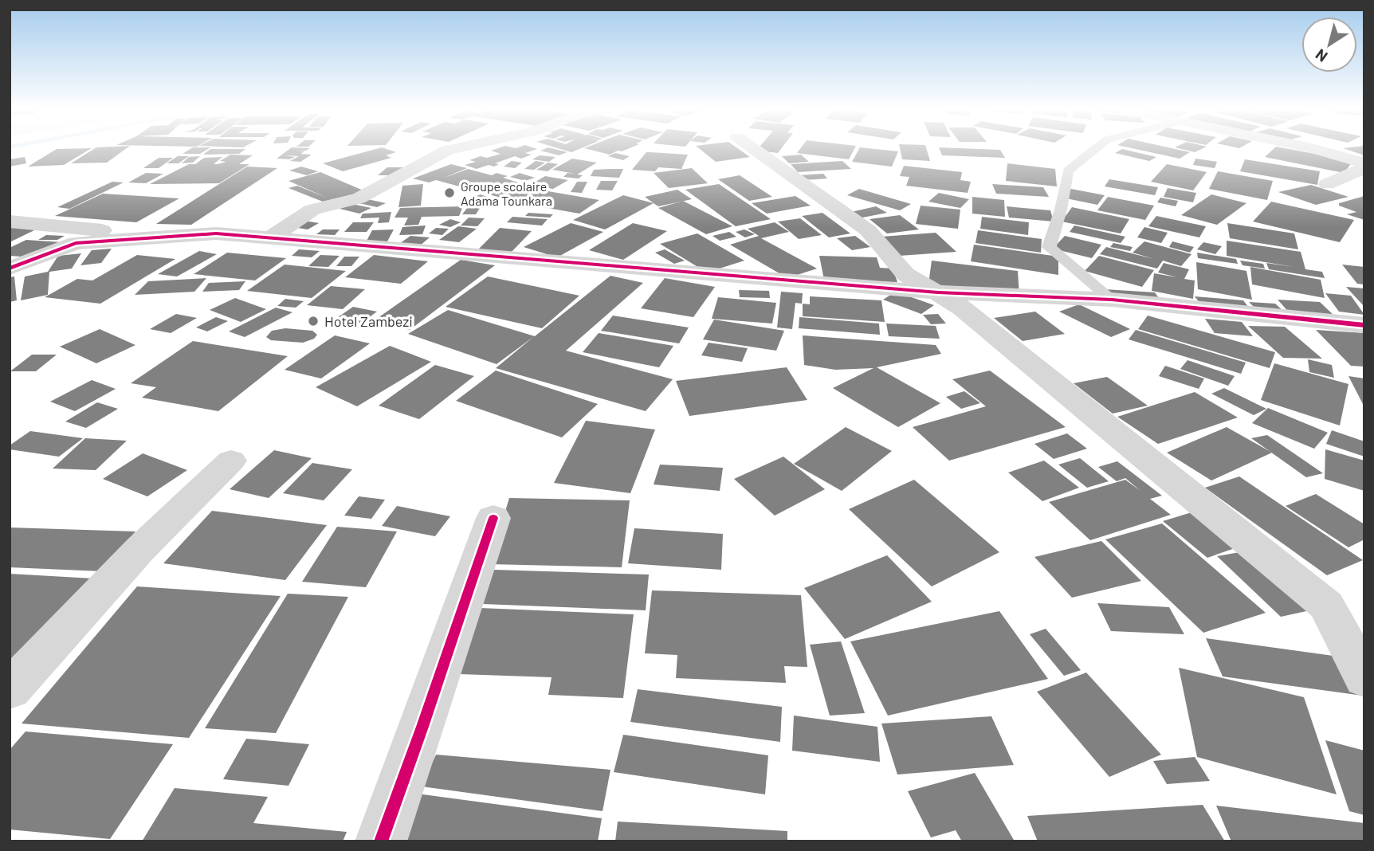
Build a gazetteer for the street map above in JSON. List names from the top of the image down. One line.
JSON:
{"places":["Groupe scolaire Adama Tounkara","Hotel Zambezi"],"north":"bottom left"}
